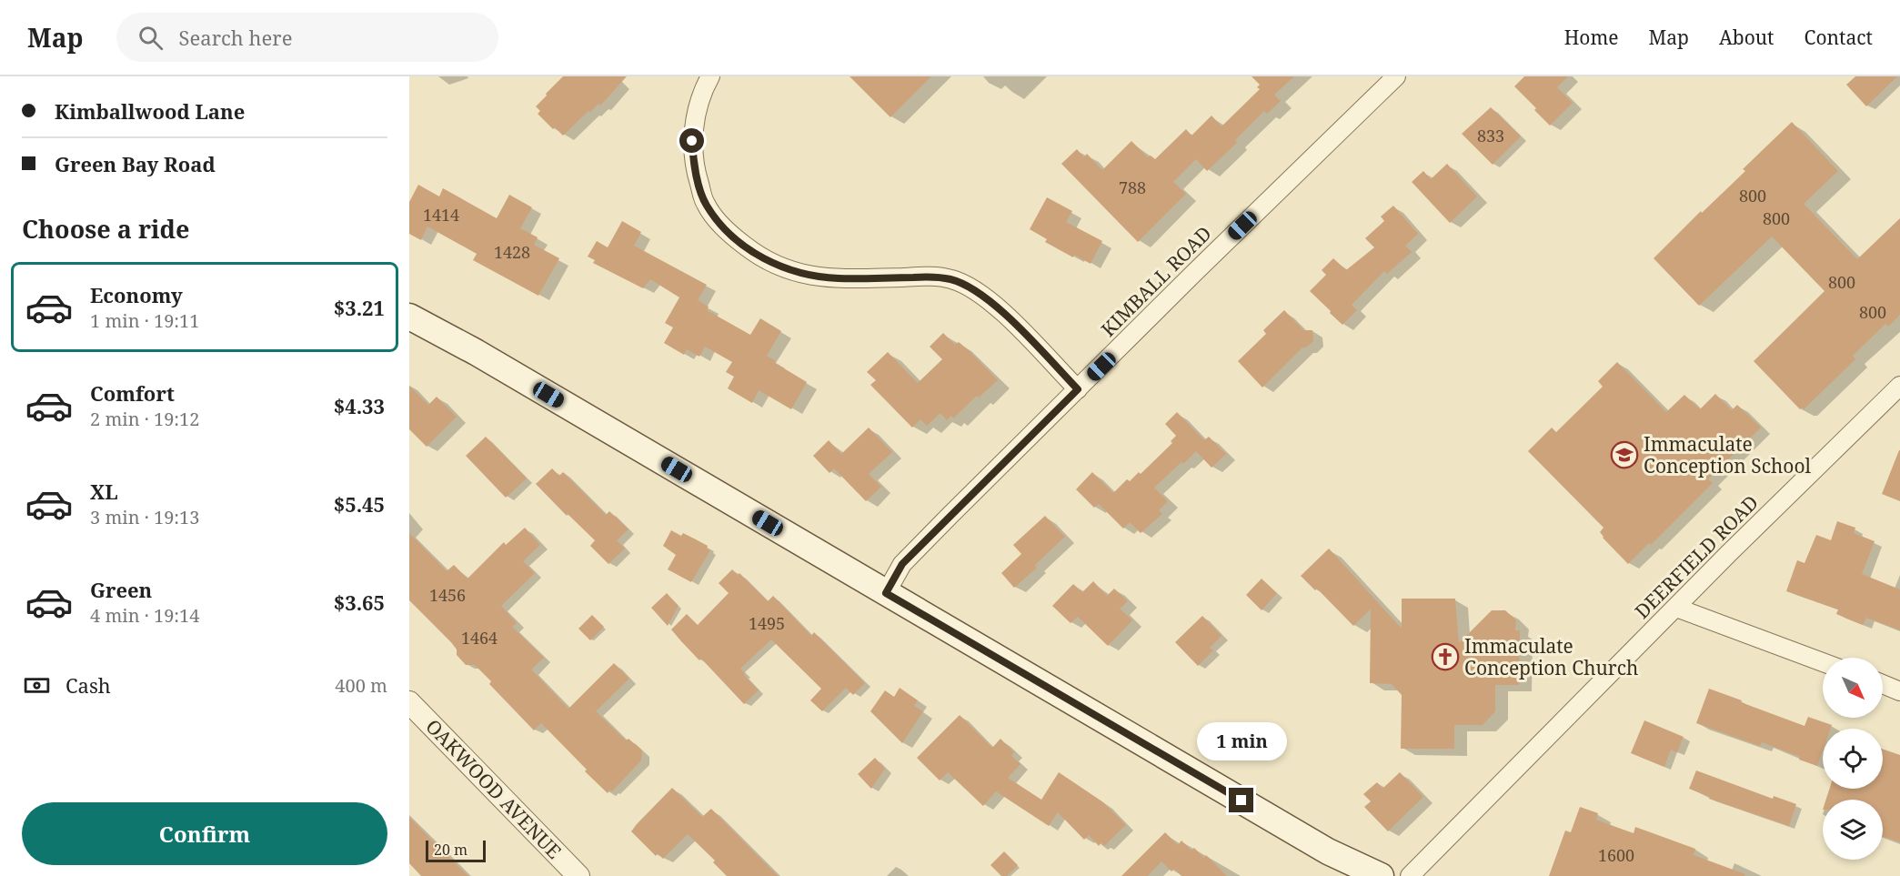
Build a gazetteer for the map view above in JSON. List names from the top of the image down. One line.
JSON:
{"streets":{"street":["KIMBALL ROAD","DEERFIELD ROAD","OAKWOOD AVENUE"]},"places":{"school or university":["Immaculate Conception School"],"church":["Immaculate Conception Church"]},"house_numbers":["833","788","800","1414","800","1428","800","800","1456","1495","1464","1600"],"scale_bar":"20 m","north":"bottom right","page":{"header":"Map","search":"Search here","nav":["Home","Map","About","Contact"],"banner":["Kimballwood Lane","Green Bay Road"],"heading":"Choose a ride","list":[{"name":"Economy","note":"1 min · 19:11","value":"$3.21"},{"name":"Comfort","note":"2 min · 19:12","value":"$4.33"},{"name":"XL","note":"3 min · 19:13","value":"$5.45"},{"name":"Green","note":"4 min · 19:14","value":"$3.65"}],"pay":["Cash","400 m"],"bubble":"1 min","buttons":"Confirm","scale":"20 m"}}
